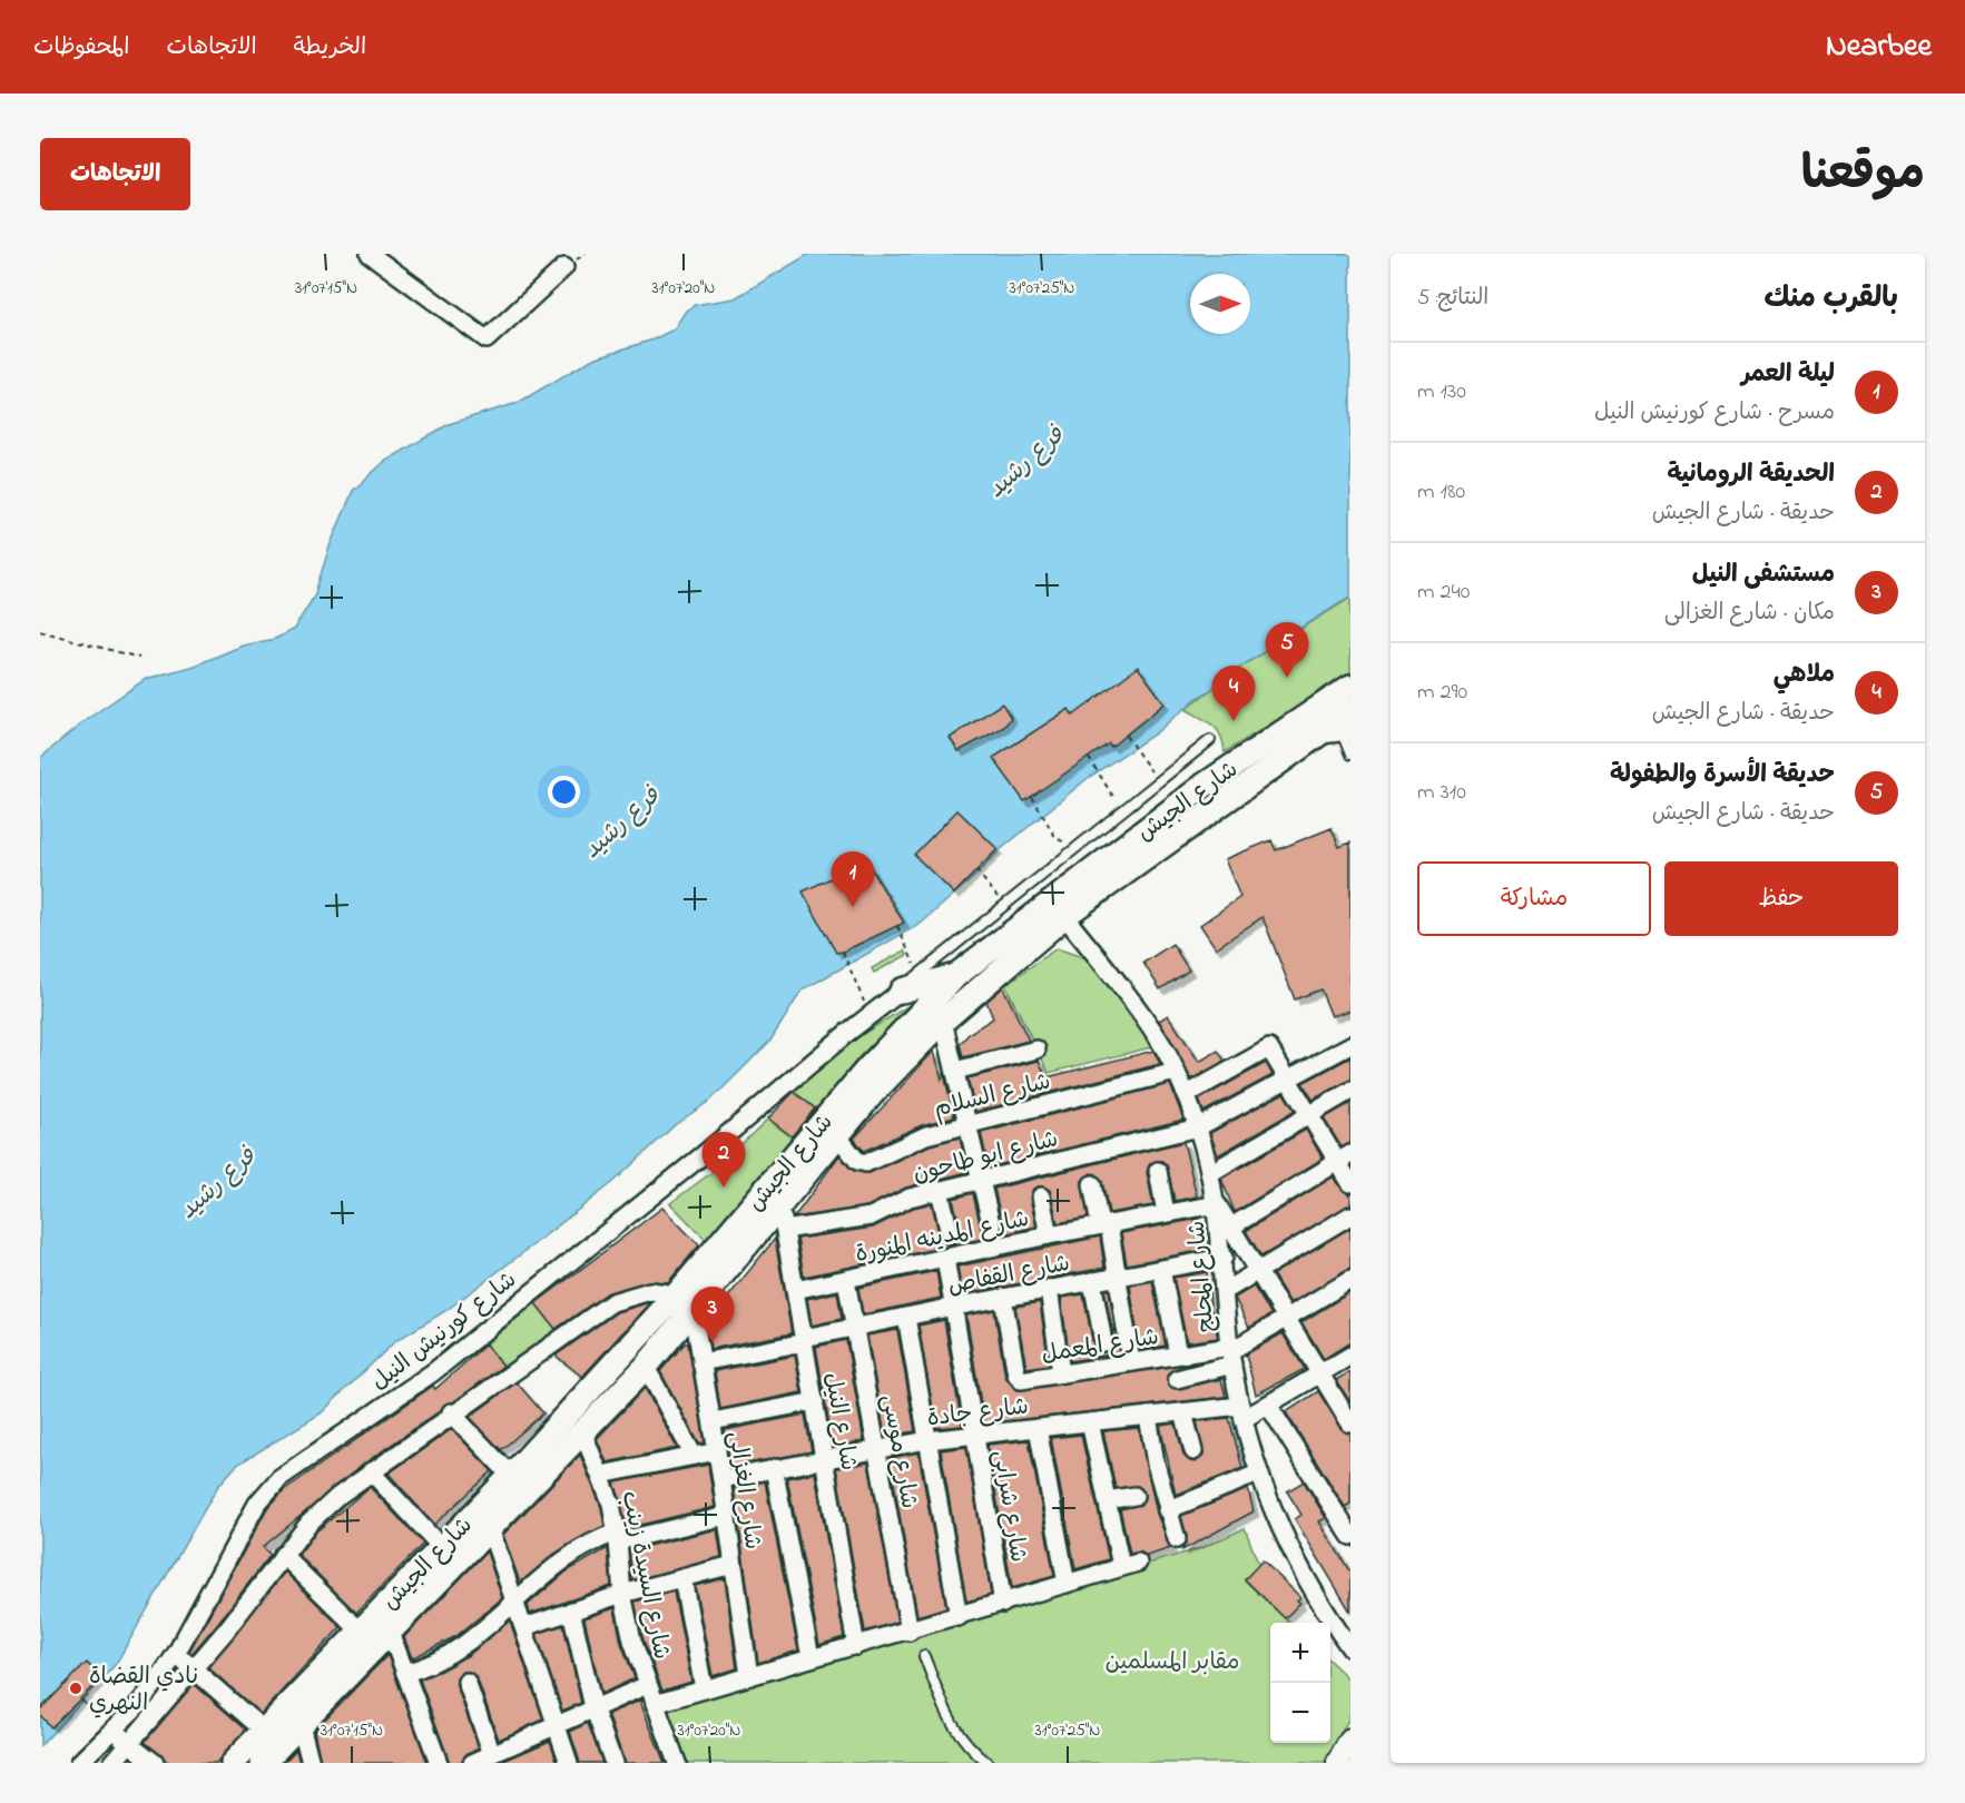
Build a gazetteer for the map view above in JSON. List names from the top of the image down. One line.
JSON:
{"streets":{"main road":["شارع الجيش"],"street":["شارع السلام","شارع ابو طاحون","شارع المدينه المنورة","شارع القفاص","شارع المحلج","شارع كورنيش النيل","شارع المعمل","شارع جادة","شارع النيل","شارع موسى","شارع الغزالى","شارع شرابى","شارع السيدة زينب"]},"crossings":[["شارع الجيش","شارع السلام"],["شارع الجيش","شارع المحلج"],["شارع الجيش","شارع النيل"],["شارع الجيش","شارع الغزالى"],["شارع الجيش","شارع السيدة زينب"],["شارع السلام","شارع المحلج"],["شارع ابو طاحون","شارع المحلج"],["شارع ابو طاحون","شارع النيل"],["شارع المدينه المنورة","شارع المحلج"],["شارع المدينه المنورة","شارع النيل"],["شارع المدينه المنورة","شارع موسى"],["شارع المدينه المنورة","شارع شرابى"],["شارع القفاص","شارع المحلج"],["شارع القفاص","شارع المعمل"],["شارع القفاص","شارع النيل"],["شارع القفاص","شارع موسى"],["شارع القفاص","شارع الغزالى"],["شارع القفاص","شارع شرابى"],["شارع المحلج","شارع المعمل"],["شارع المحلج","شارع جادة"],["شارع جادة","شارع النيل"],["شارع جادة","شارع موسى"],["شارع جادة","شارع الغزالى"],["شارع جادة","شارع شرابى"]],"water":["فرع رشيد"],"parks":["مقابر المسلمين"],"places":["نادي القضاة النهري"],"north":"right","page":{"header":"Nearbee","nav":["الخريطة","الاتجاهات","المحفوظات"],"title":"موقعنا","buttons":["الاتجاهات",["حفظ","مشاركة"]],"heading":["بالقرب منك","النتائج: 5"],"list":[{"mark":"1","name":"ليلة العمر","note":"مسرح · شارع كورنيش النيل","value":"130 m"},{"mark":"2","name":"الحديقة الرومانية","note":"حديقة · شارع الجيش","value":"180 m"},{"mark":"3","name":"مستشفى النيل","note":"مكان · شارع الغزالى","value":"240 m"},{"mark":"4","name":"ملاهي","note":"حديقة · شارع الجيش","value":"290 m"},{"mark":"5","name":"حديقة الأسرة والطفولة","note":"حديقة · شارع الجيش","value":"310 m"}],"pins":["5","4","1","2","3"],"map_buttons":["+","−"]},"coordinates":["31°07'15\"N","31°07'20\"N","31°07'25\"N"]}
